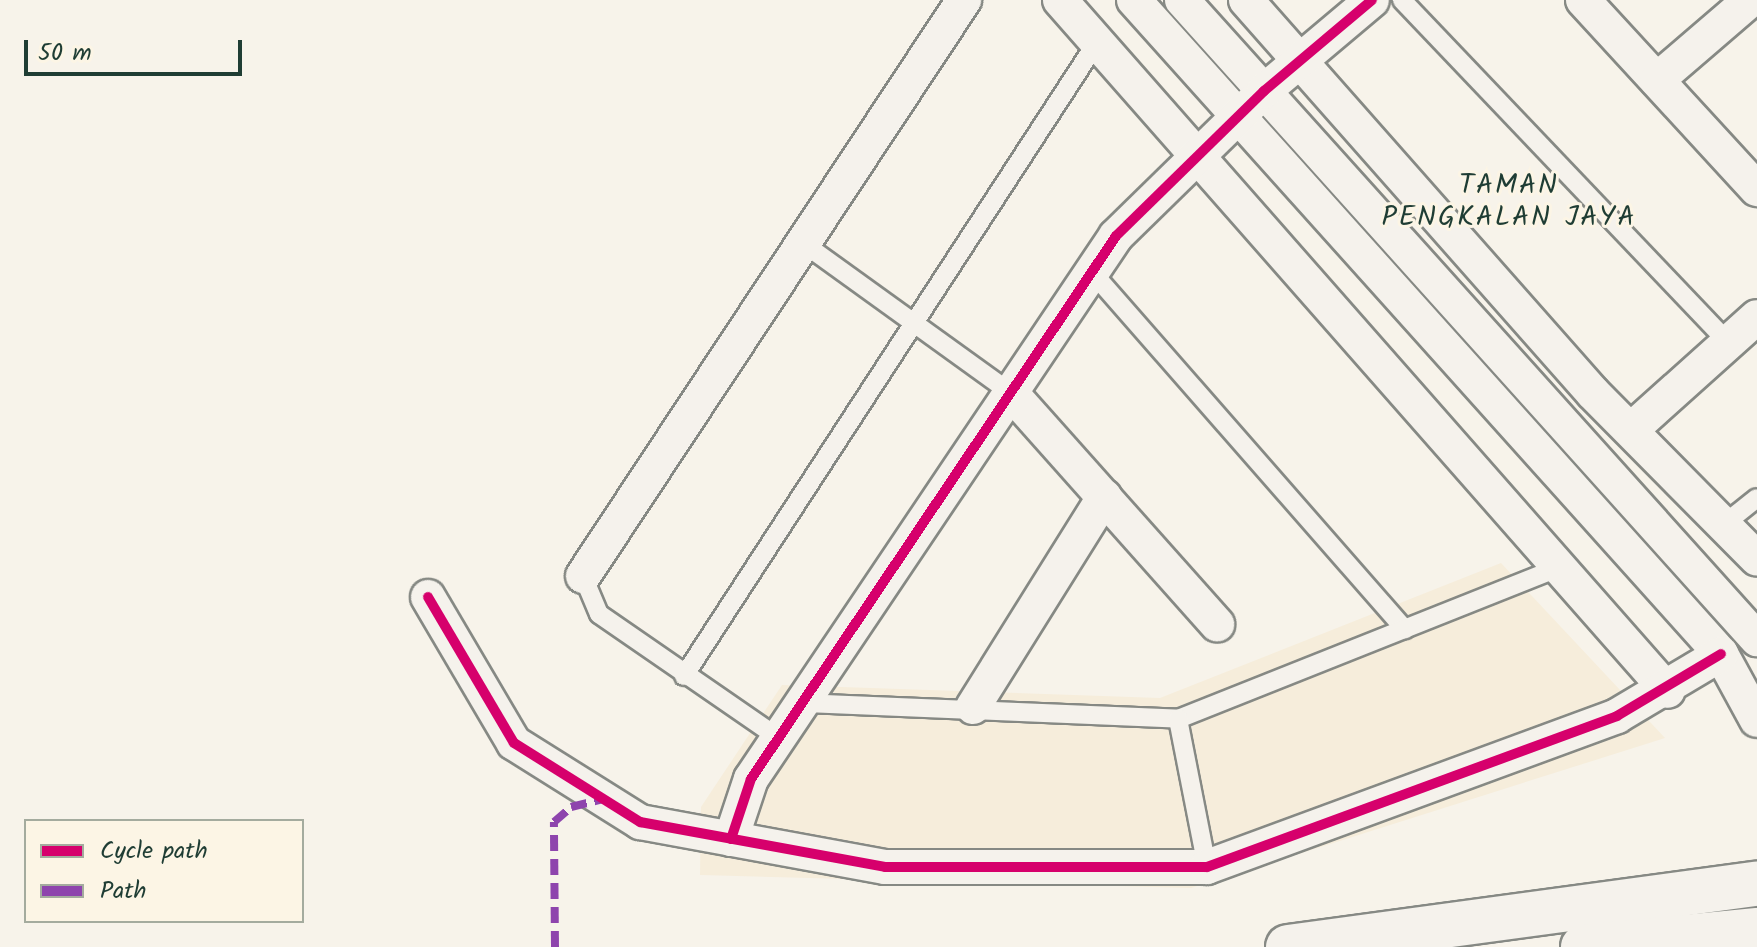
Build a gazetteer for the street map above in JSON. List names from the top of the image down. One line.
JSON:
{"districts":["TAMAN PENGKALAN JAYA"],"legend":["Cycle path","Path"],"scale_bar":"50 m"}
